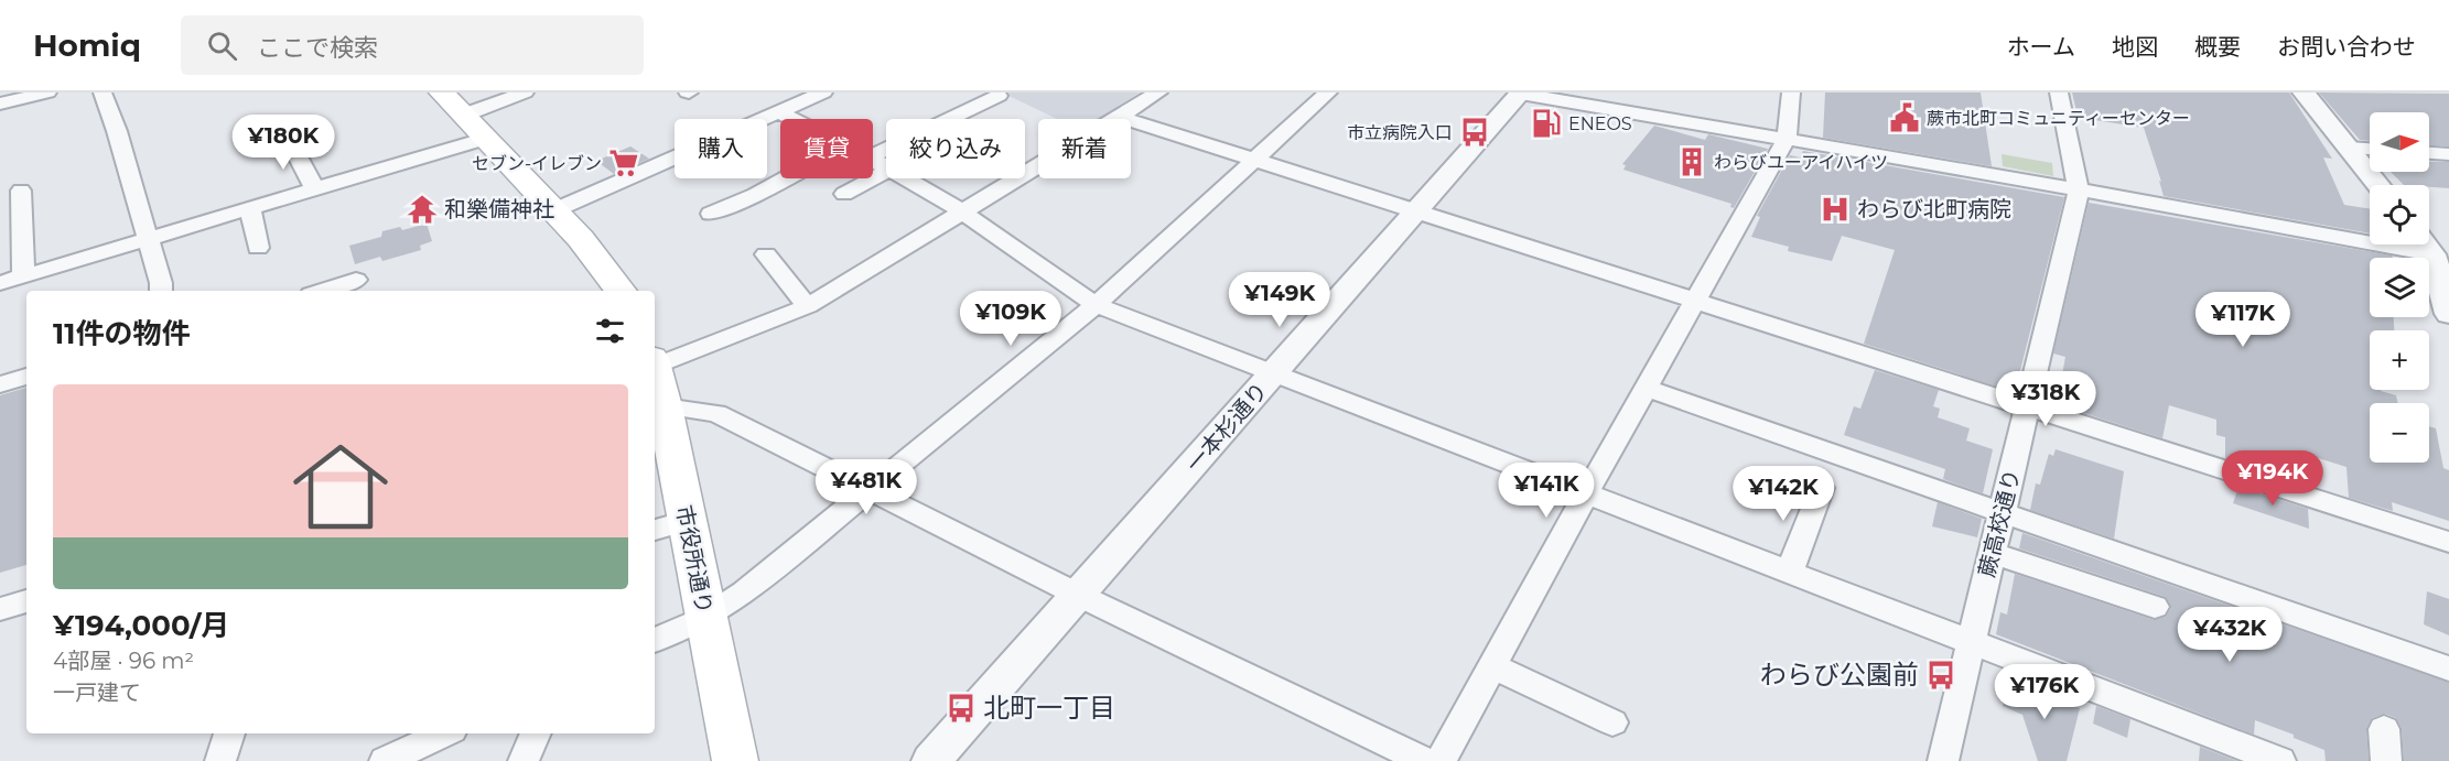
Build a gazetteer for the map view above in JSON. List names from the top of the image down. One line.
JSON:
{"streets":{"main road":["市役所通り"],"street":["一本杉通り","蕨高校通り"]},"places":{"public building":["蕨市北町コミュニティーセンター"],"fuel station":["ENEOS"],"bus stop":["市立病院入口","わらび公園前","北町一丁目"],"building":["わらびユーアイハイツ"],"supermarket":["セブン-イレブン"],"temple":["和樂備神社"],"hospital":["わらび北町病院"]},"north":"right","page":{"header":"Homiq","search":"ここで検索","nav":["ホーム","地図","概要","お問い合わせ"],"map_buttons":["+","−"],"price":["¥180K","¥149K","¥109K","¥117K","¥318K","¥194K","¥481K","¥141K","¥142K","¥432K","¥176K"],"chip":["購入","賃貸","絞り込み","新着"],"heading":"11件の物件","list":[{"name":"¥194,000/月","note":"4部屋 · 96 m² · 一戸建て"}]}}
